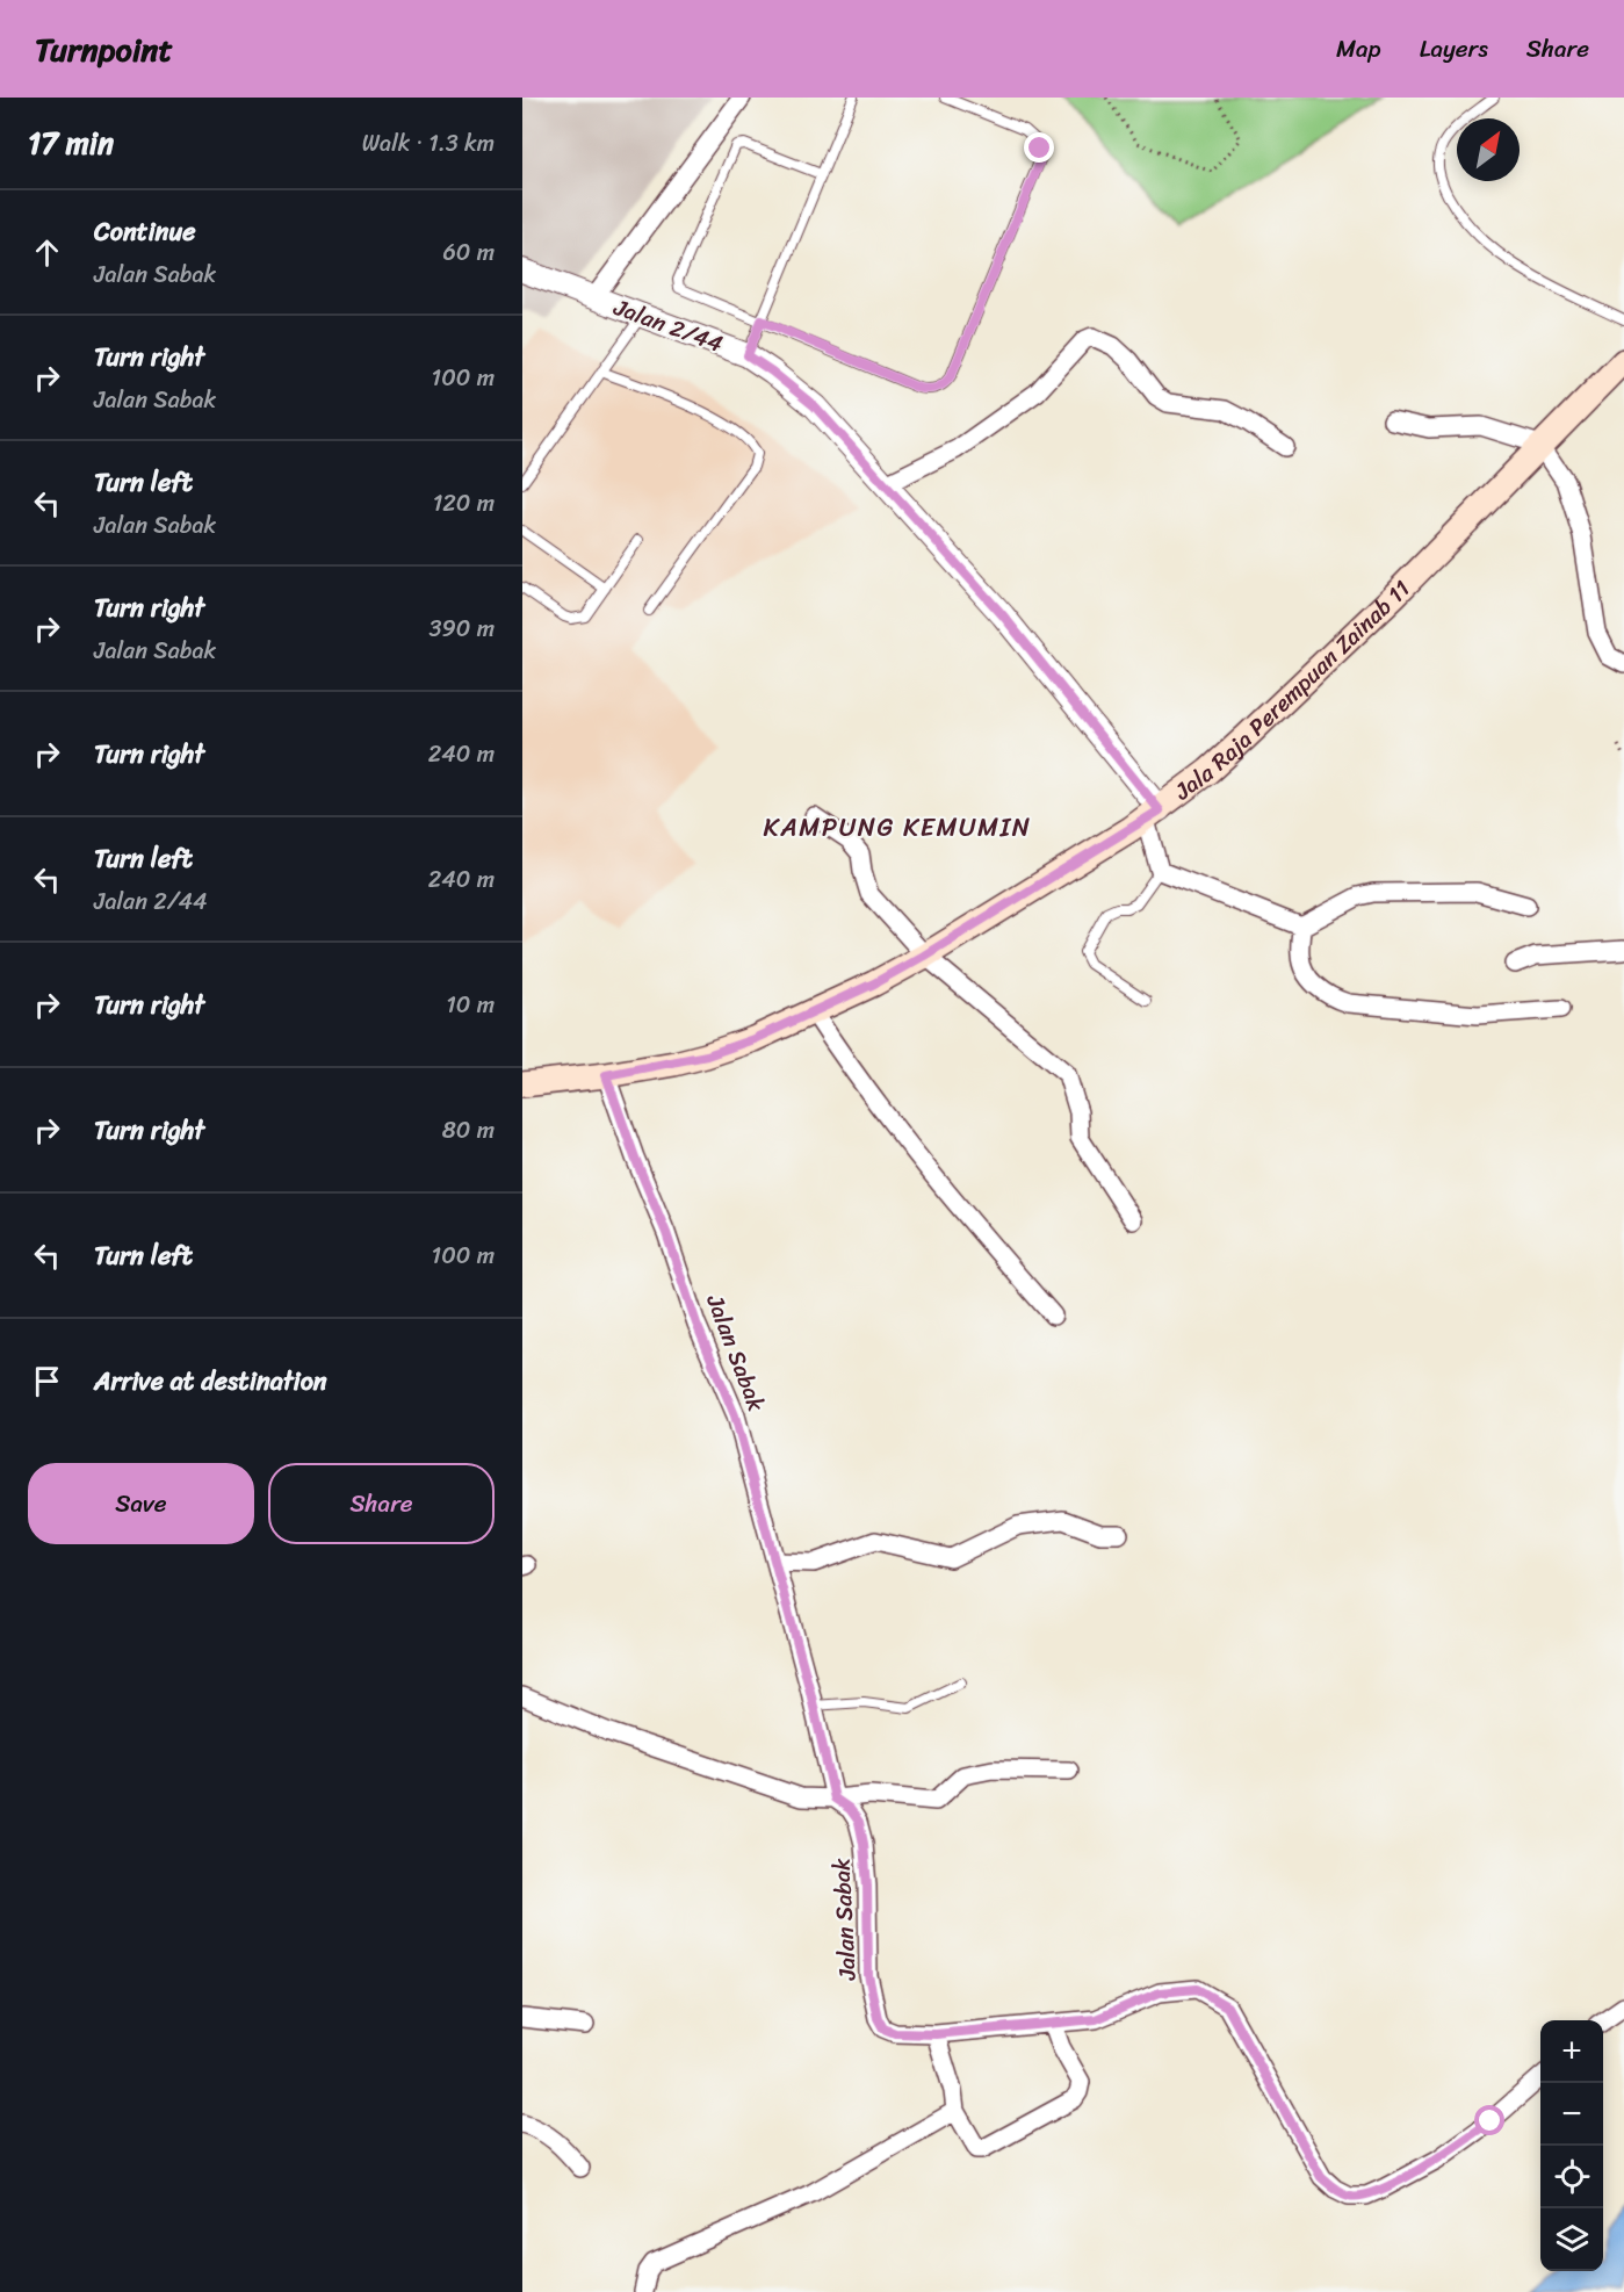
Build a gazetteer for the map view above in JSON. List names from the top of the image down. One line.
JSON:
{"streets":{"main road":["Jala Raja Perempuan Zainab 11"],"street":["Jalan 2/44","Jalan Sabak"]},"crossings":[["Jalan 2/44","Jala Raja Perempuan Zainab 11"],["Jala Raja Perempuan Zainab 11","Jalan Sabak"]],"districts":["KAMPUNG KEMUMIN"],"north":"top right","page":{"header":"Turnpoint","nav":["Map","Layers","Share"],"heading":["17 min","Walk · 1.3 km"],"list":[["Continue","Jalan Sabak","60 m"],["Turn right","Jalan Sabak","100 m"],["Turn left","Jalan Sabak","120 m"],["Turn right","Jalan Sabak","390 m"],["Turn right","240 m"],["Turn left","Jalan 2/44","240 m"],["Turn right","10 m"],["Turn right","80 m"],["Turn left","100 m"],"Arrive at destination"],"buttons":["Save","Share"],"map_buttons":["+","−"]}}
